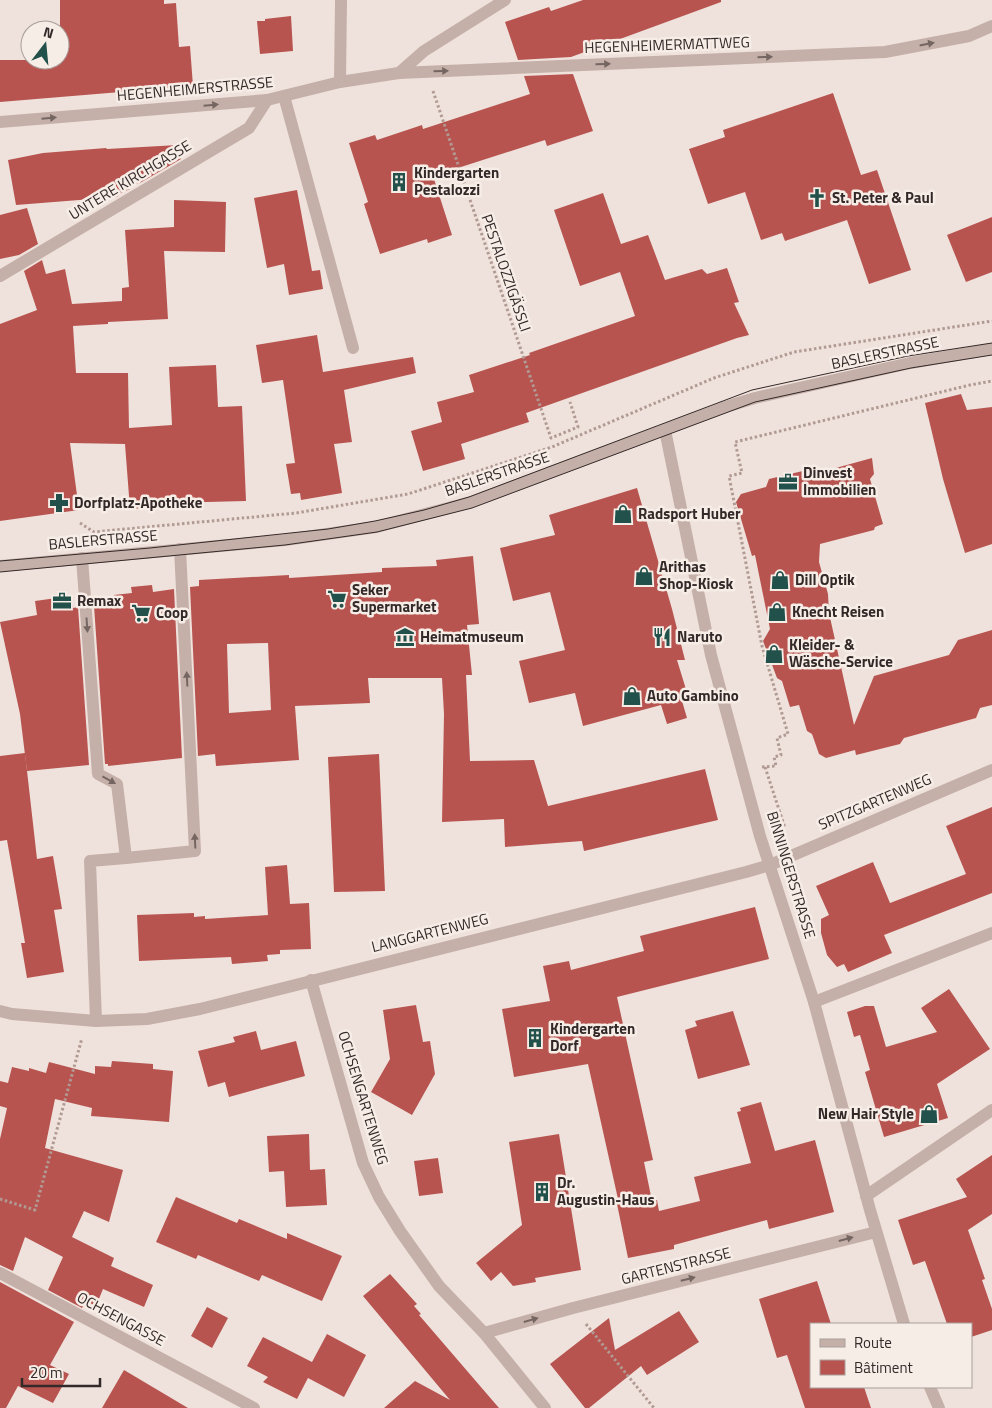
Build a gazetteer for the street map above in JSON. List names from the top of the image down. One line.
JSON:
{"streets":{"street":["HEGENHEIMERMATTWEG","HEGENHEIMERSTRASSE","UNTERE KIRCHGASSE","BASLERSTRASSE","SPITZGARTENWEG","BINNINGERSTRASSE","LANGGARTENWEG","OCHSENGARTENWEG","GARTENSTRASSE","OCHSENGASSE"],"path":["PESTALOZZIGÄSSLI"]},"crossings":[["HEGENHEIMERMATTWEG","HEGENHEIMERSTRASSE"],["HEGENHEIMERMATTWEG","PESTALOZZIGÄSSLI"],["HEGENHEIMERSTRASSE","UNTERE KIRCHGASSE"],["BASLERSTRASSE","BINNINGERSTRASSE"],["SPITZGARTENWEG","BINNINGERSTRASSE"],["SPITZGARTENWEG","LANGGARTENWEG"],["BINNINGERSTRASSE","LANGGARTENWEG"],["BINNINGERSTRASSE","GARTENSTRASSE"],["LANGGARTENWEG","OCHSENGARTENWEG"],["OCHSENGARTENWEG","GARTENSTRASSE"]],"one_way":["HEGENHEIMERMATTWEG","HEGENHEIMERSTRASSE","GARTENSTRASSE"],"places":{"building":["Kindergarten Pestalozzi","Kindergarten Dorf","Dr. Augustin-Haus"],"church":["St. Peter & Paul"],"office":["Dinvest Immobilien","Remax"],"pharmacy":["Dorfplatz-Apotheke"],"shop":["Radsport Huber","Arithas Shop-Kiosk","Dill Optik","Knecht Reisen","Kleider- & Wäsche-Service","Auto Gambino","New Hair Style"],"supermarket":["Seker Supermarket","Coop"],"museum":["Heimatmuseum"],"restaurant":["Naruto"]},"legend":["Route","Bâtiment"],"scale_bar":"20 m","north":"top"}
